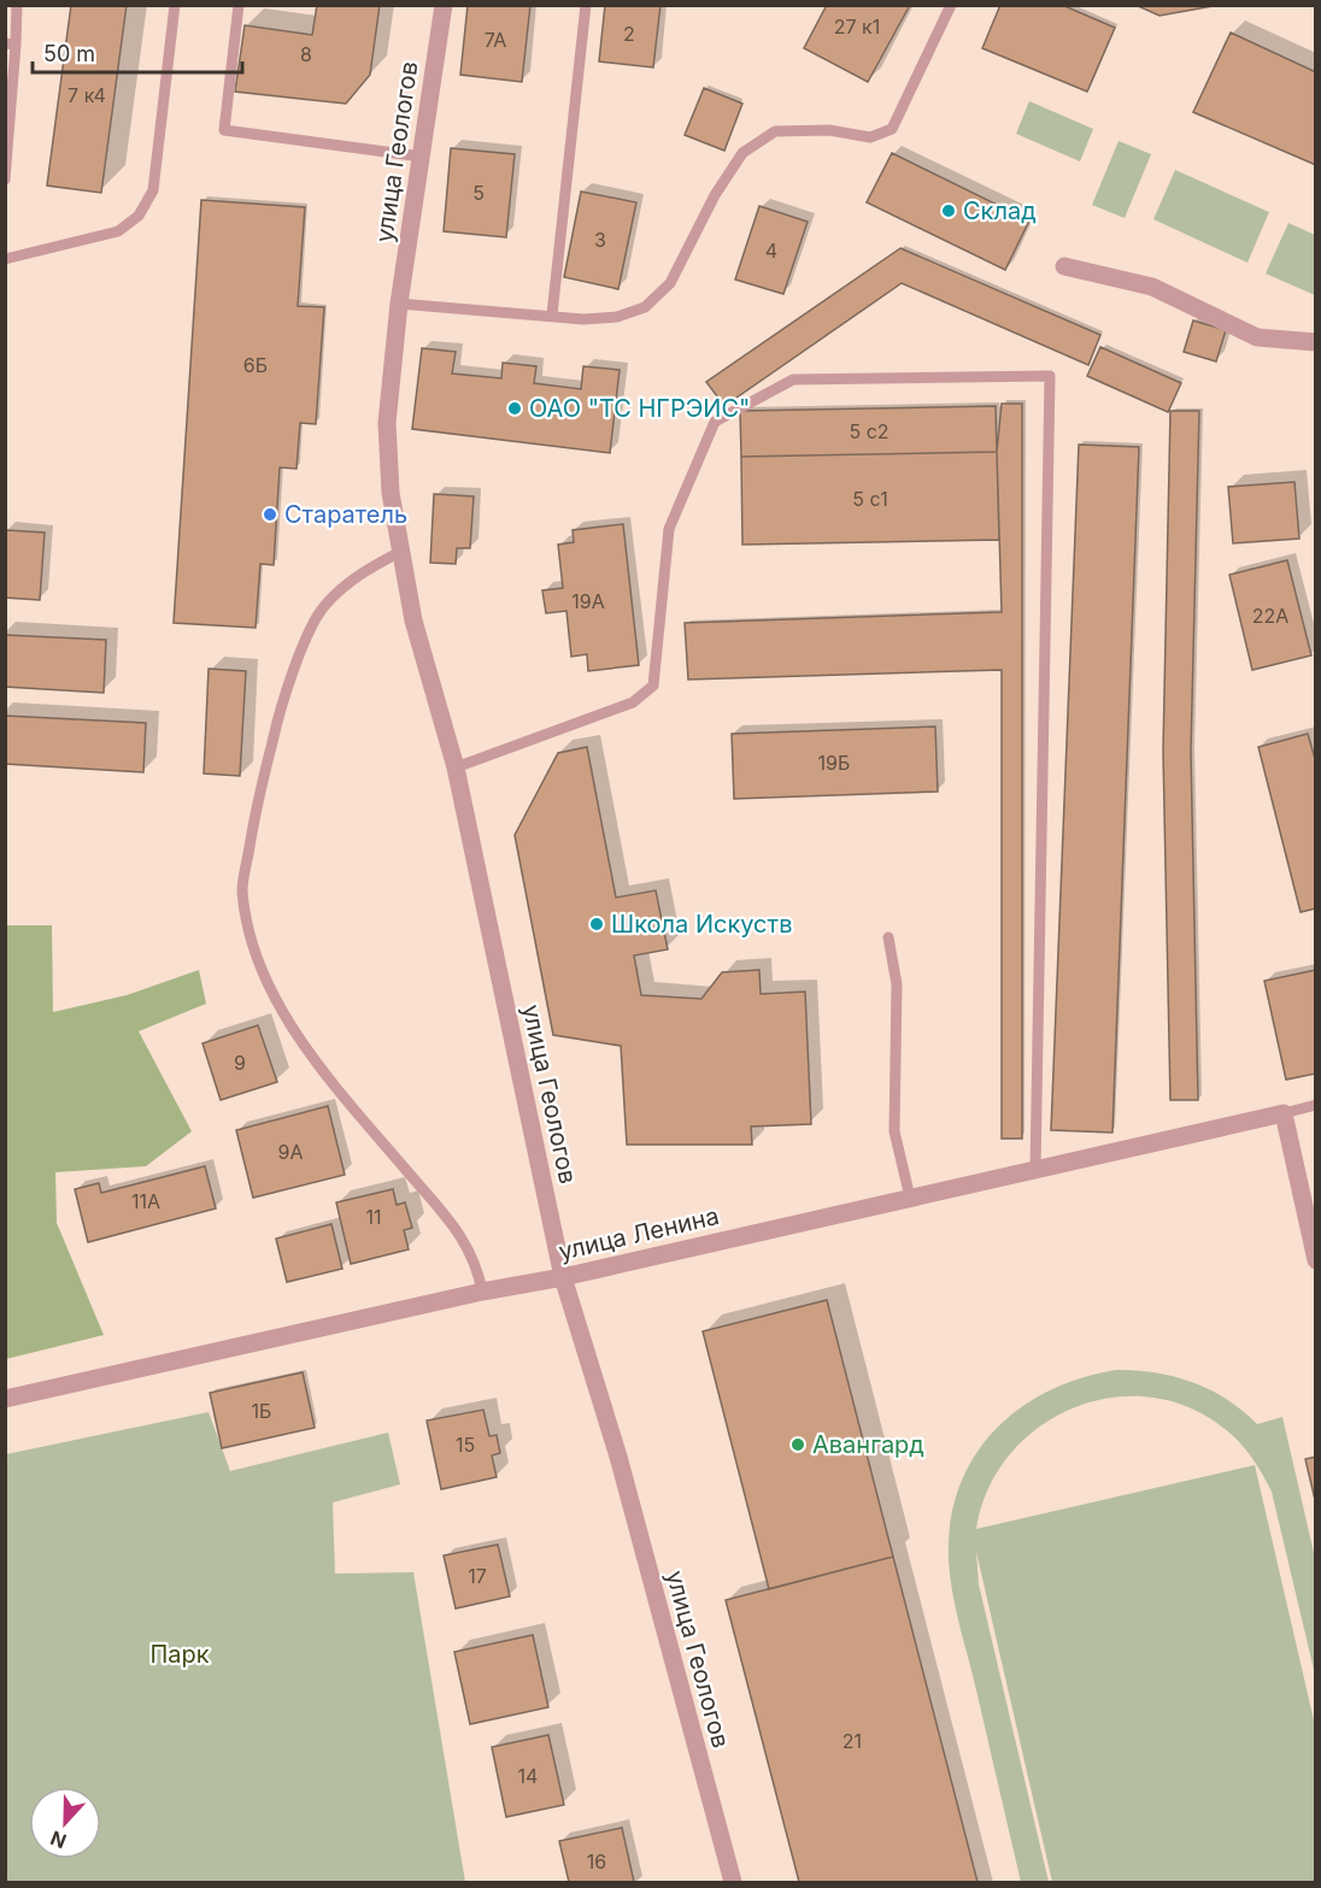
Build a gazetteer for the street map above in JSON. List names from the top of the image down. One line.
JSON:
{"streets":{"street":["улица Геологов","улица Ленина"]},"crossings":[["улица Геологов","улица Ленина"]],"parks":["Парк"],"places":["Склад","ОАО \"ТС НГРЭИС\"","Старатель","Школа Искуств","Авангард"],"house_numbers":["27 к1","2","7А","8","7 к4","5","3","4","6Б","5 с2","5 с1","19А","22А","19Б","9","9А","11А","11","1Б","15","17","21","14","16"],"scale_bar":"50 m","north":"bottom"}
